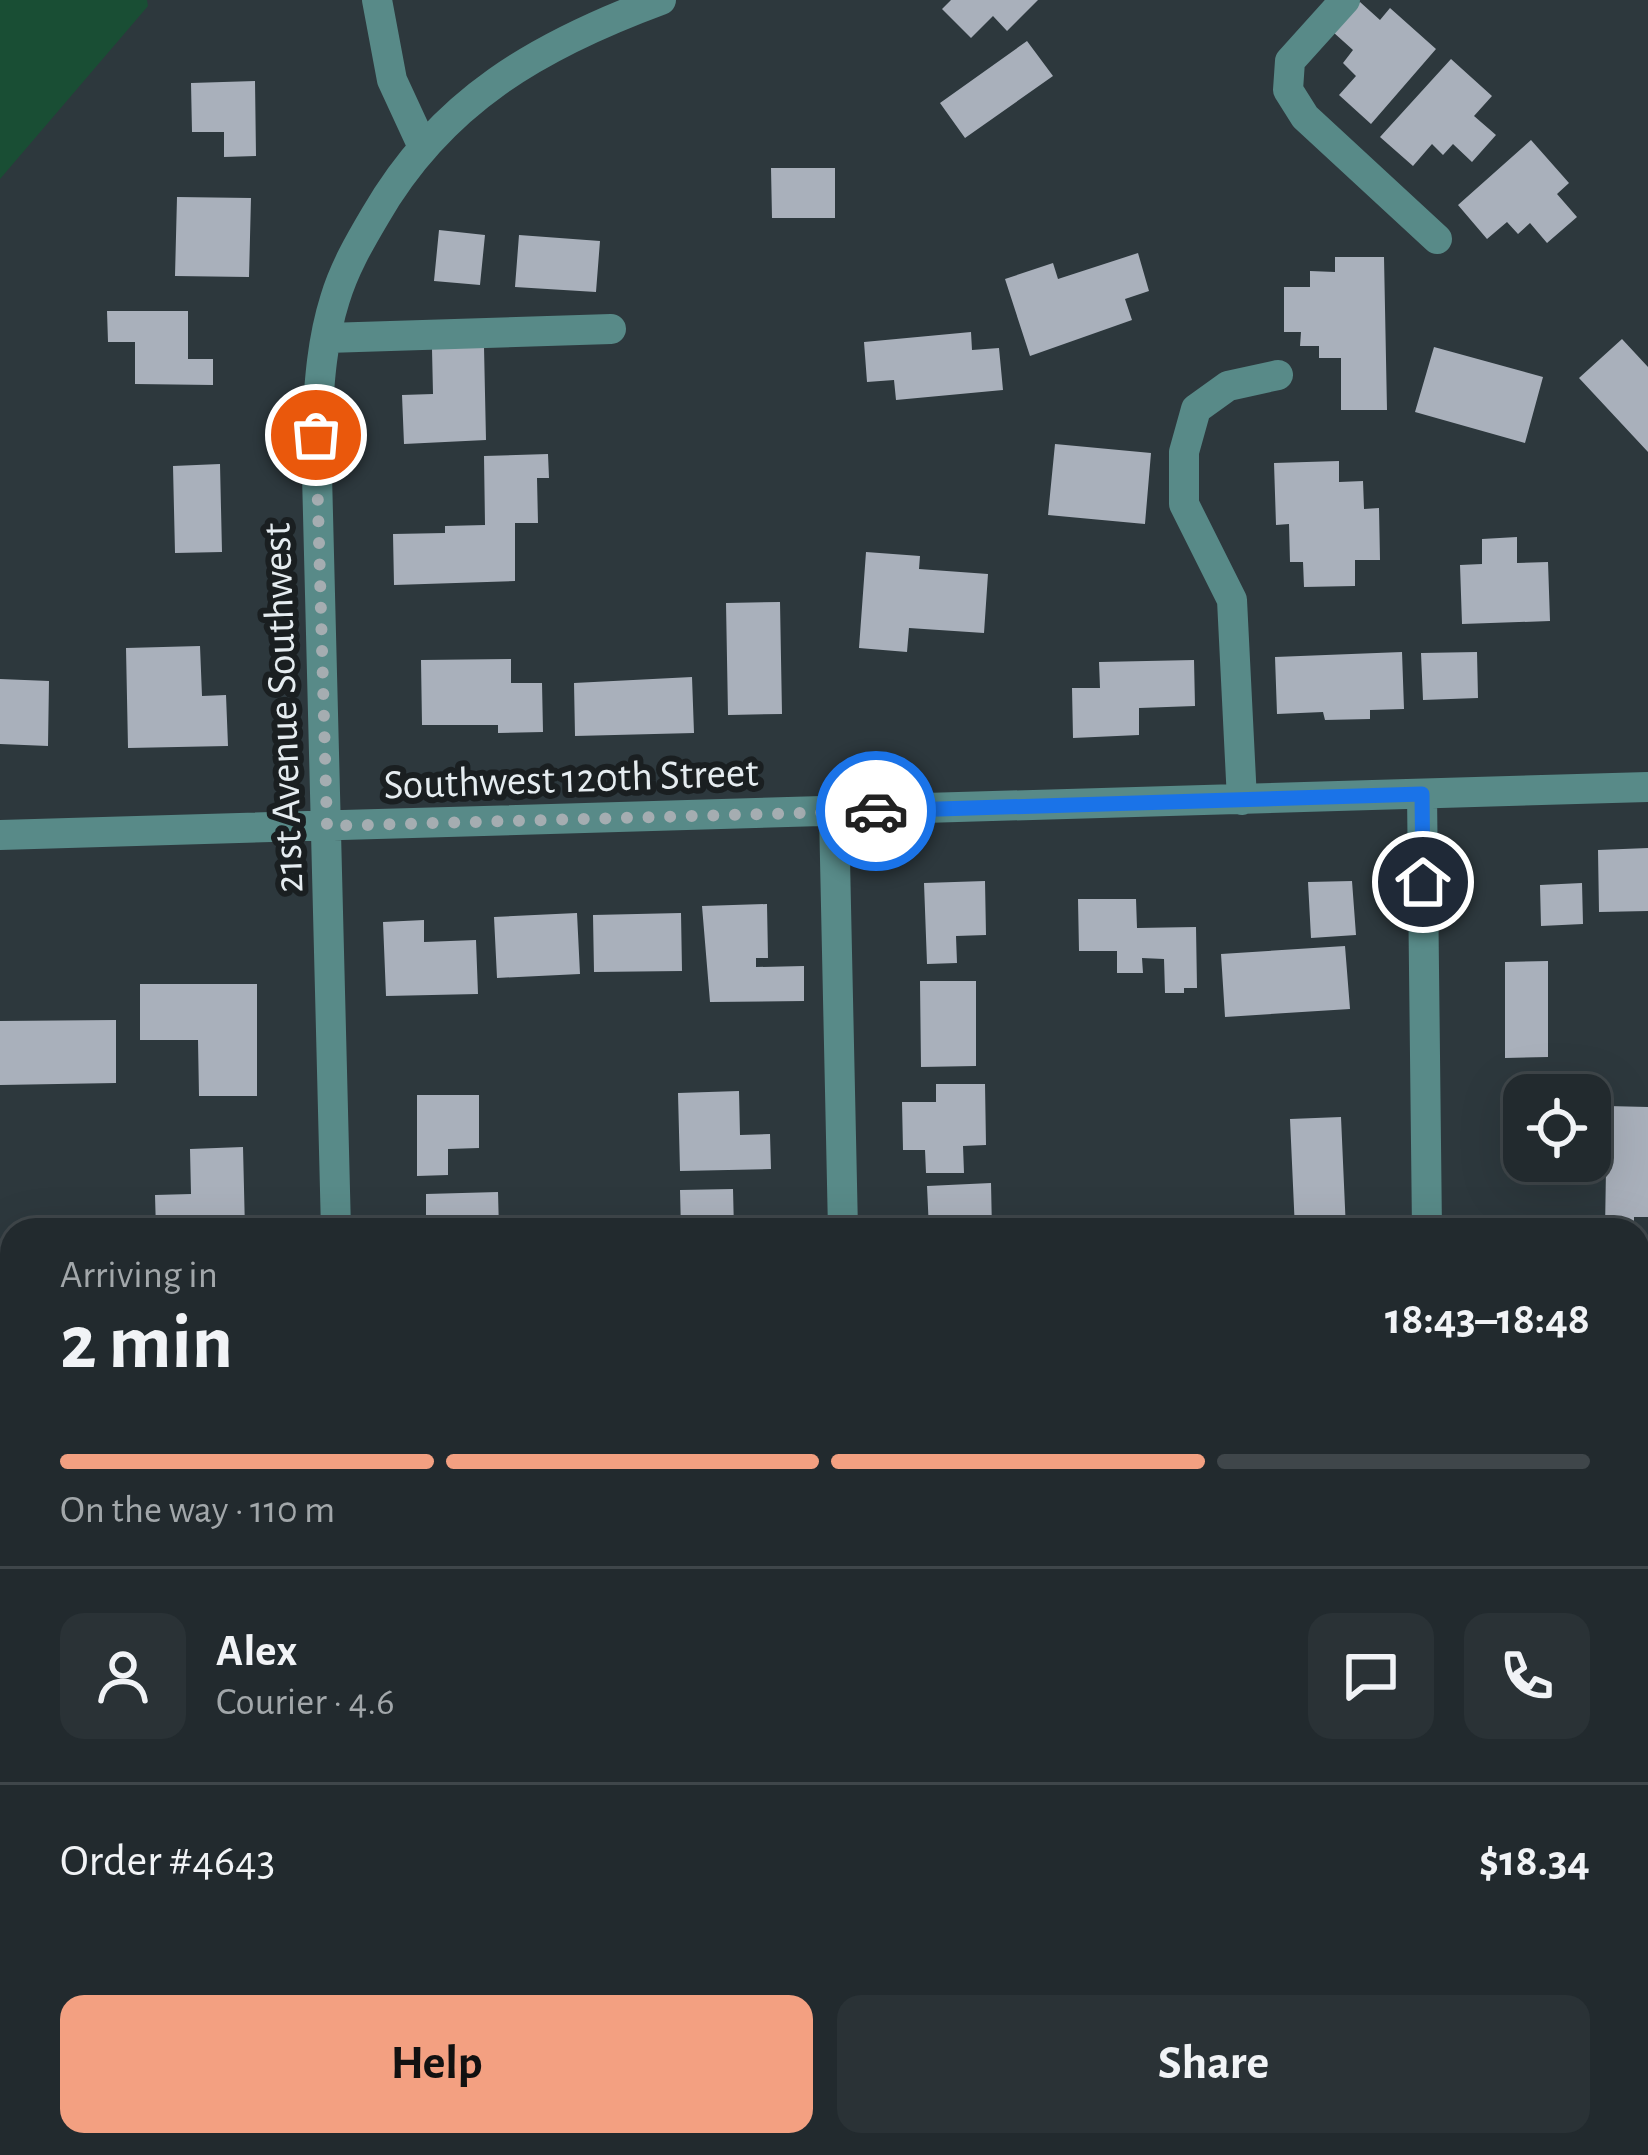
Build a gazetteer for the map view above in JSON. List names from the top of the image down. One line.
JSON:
{"streets":{"street":["21st Avenue Southwest","Southwest 120th Street"]},"crossings":[["21st Avenue Southwest","Southwest 120th Street"]],"page":{"heading":["2 min","Arriving in","18:43–18:48"],"panel":["Alex","Courier · 4.6","Order #4643","$18.34"],"bar":"On the way · 110 m","buttons":["Help","Share"]}}
